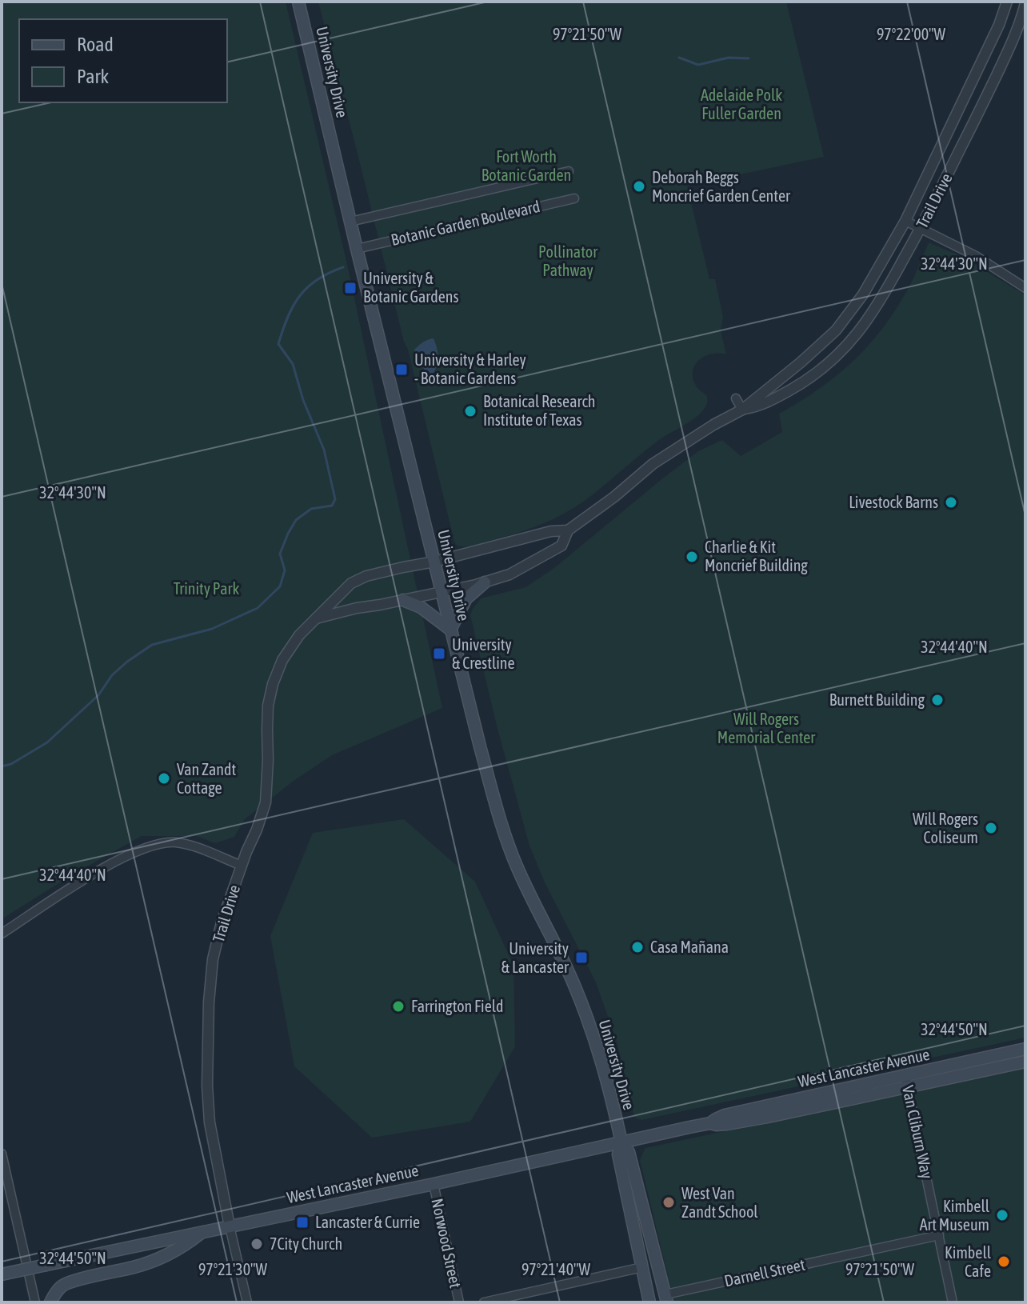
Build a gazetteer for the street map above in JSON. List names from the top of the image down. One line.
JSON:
{"streets":{"main road":["University Drive","West Lancaster Avenue"],"street":["Trail Drive","Botanic Garden Boulevard","Van Cliburn Way","Norwood Street","Darnell Street"]},"crossings":[["University Drive","Trail Drive"],["University Drive","Botanic Garden Boulevard"],["University Drive","West Lancaster Avenue"],["University Drive","Darnell Street"],["Trail Drive","West Lancaster Avenue"],["West Lancaster Avenue","Van Cliburn Way"],["West Lancaster Avenue","Norwood Street"],["Van Cliburn Way","Darnell Street"]],"parks":["Adelaide Polk Fuller Garden","Fort Worth Botanic Garden","Pollinator Pathway","Trinity Park","Will Rogers Memorial Center"],"places":{"other":["Deborah Beggs Moncrief Garden Center","Botanical Research Institute of Texas","Livestock Barns","Charlie & Kit Moncrief Building","Burnett Building","Van Zandt Cottage","Will Rogers Coliseum","Casa Mañana","Farrington Field","West Van Zandt School","Kimbell Art Museum","7City Church","Kimbell Cafe"],"transit":["University & Botanic Gardens","University & Harley - Botanic Gardens","University & Crestline","University & Lancaster","Lancaster & Currie"]},"legend":["Road","Park"],"coordinates":["97°21'50\"W","97°22'00\"W","32°44'30\"N","32°44'40\"N","32°44'50\"N","97°21'30\"W","97°21'40\"W"]}
